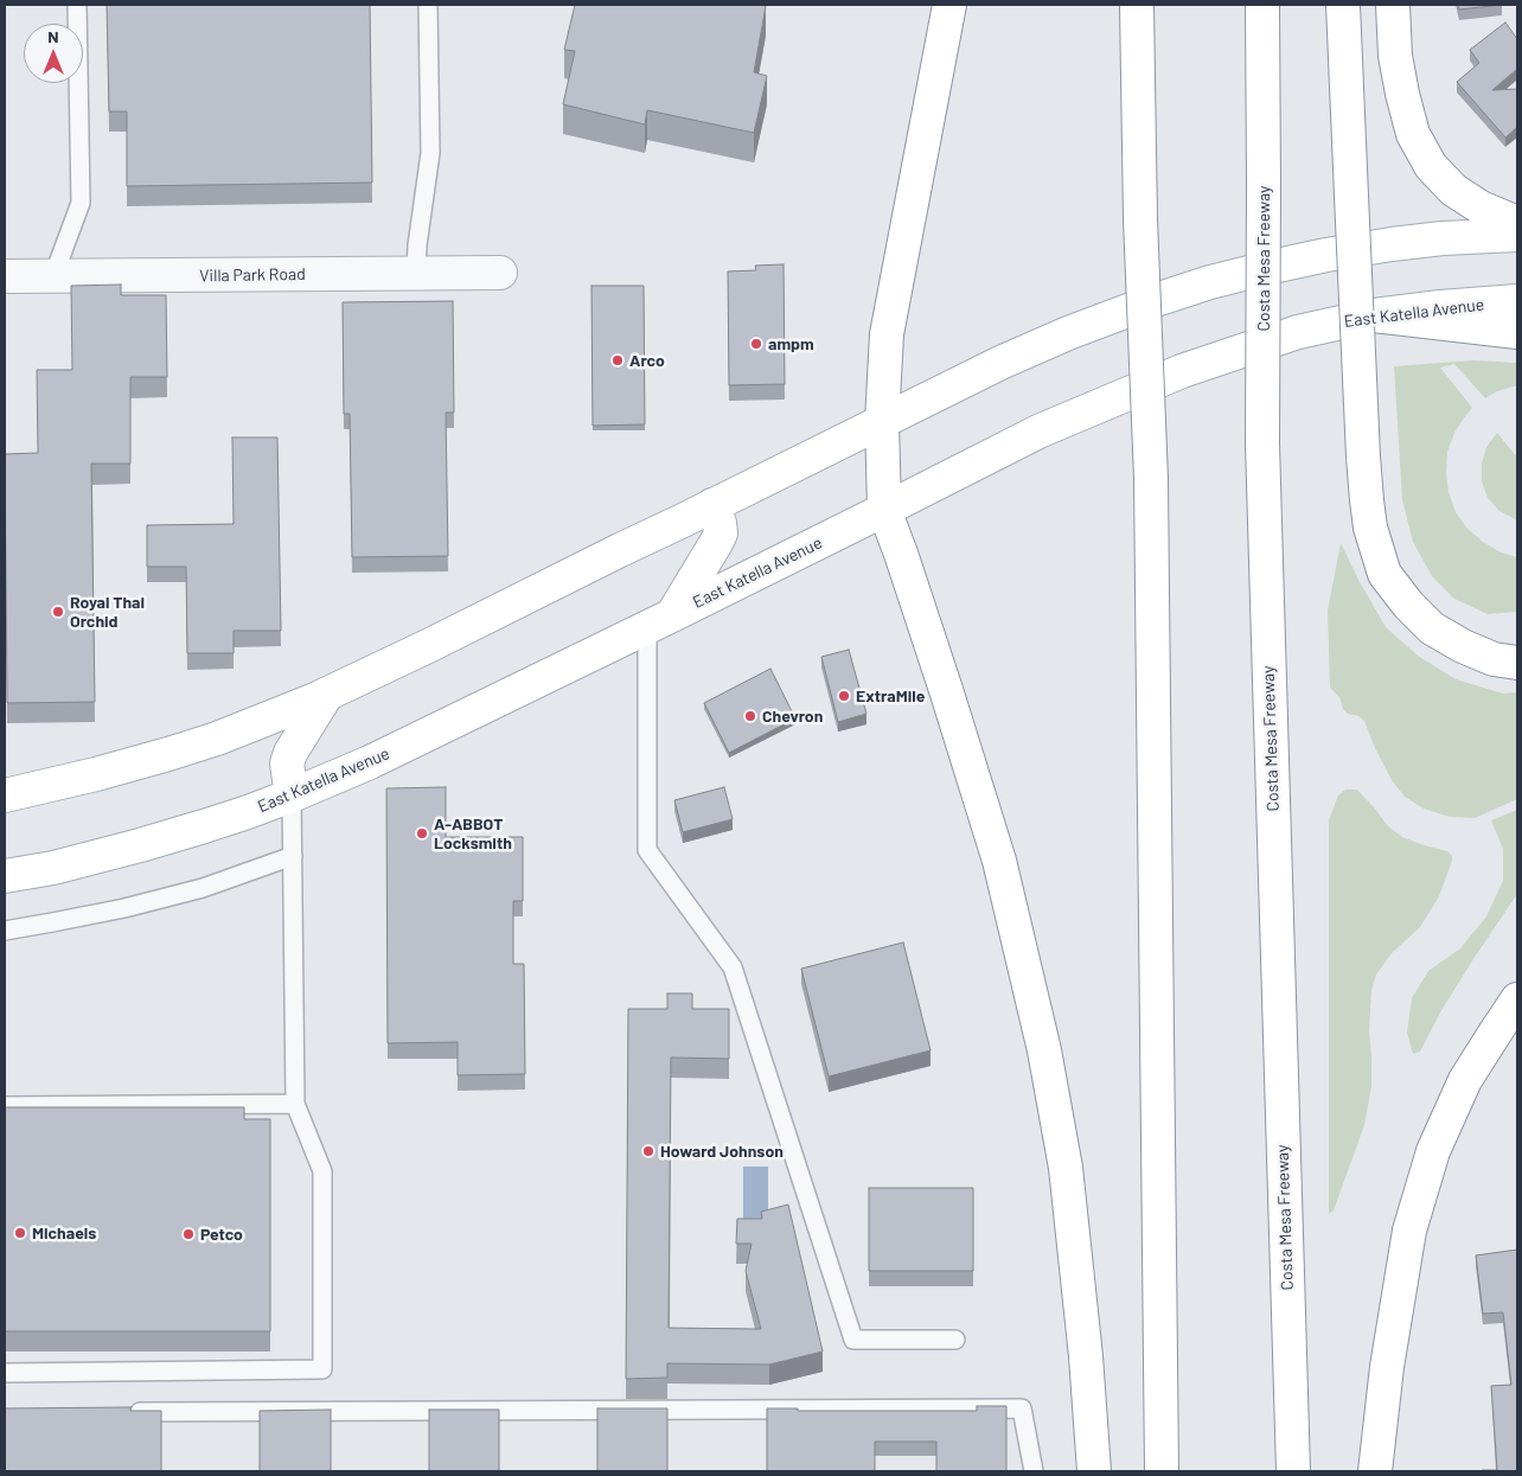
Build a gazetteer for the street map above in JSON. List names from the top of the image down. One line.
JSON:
{"streets":{"main road":["Costa Mesa Freeway","East Katella Avenue"],"street":["Villa Park Road"]},"places":["ampm","Arco","Royal Thai Orchid","ExtraMile","Chevron","A-ABBOT Locksmith","Howard Johnson","Michaels","Petco"],"north":"top"}
